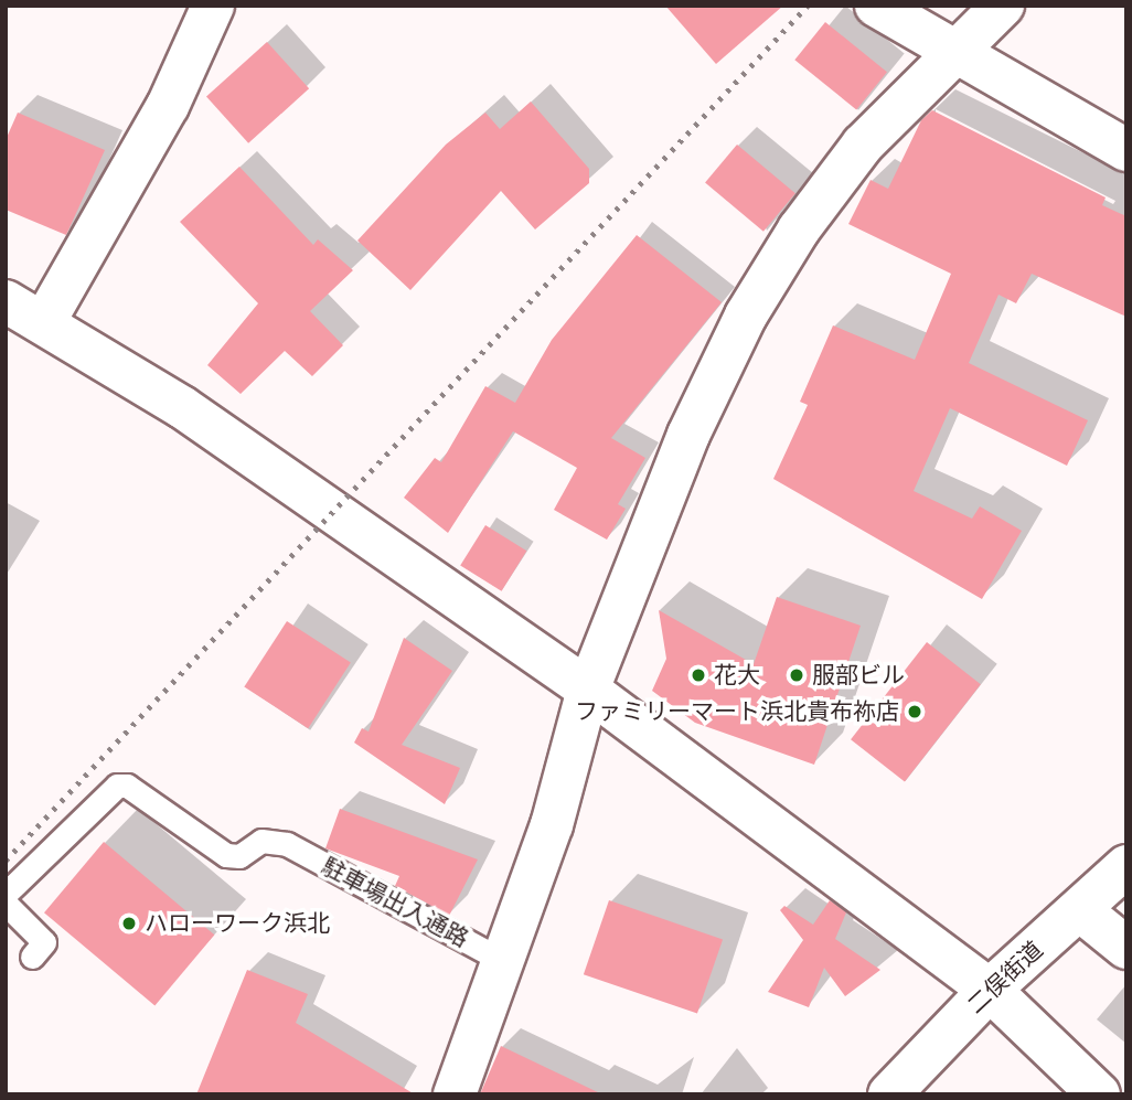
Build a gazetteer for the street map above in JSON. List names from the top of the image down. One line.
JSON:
{"streets":{"street":["二俣街道"],"lane":["駐車場出入通路"]},"places":["花大","服部ビル","ファミリーマート浜北貴布祢店","ハローワーク浜北"]}
